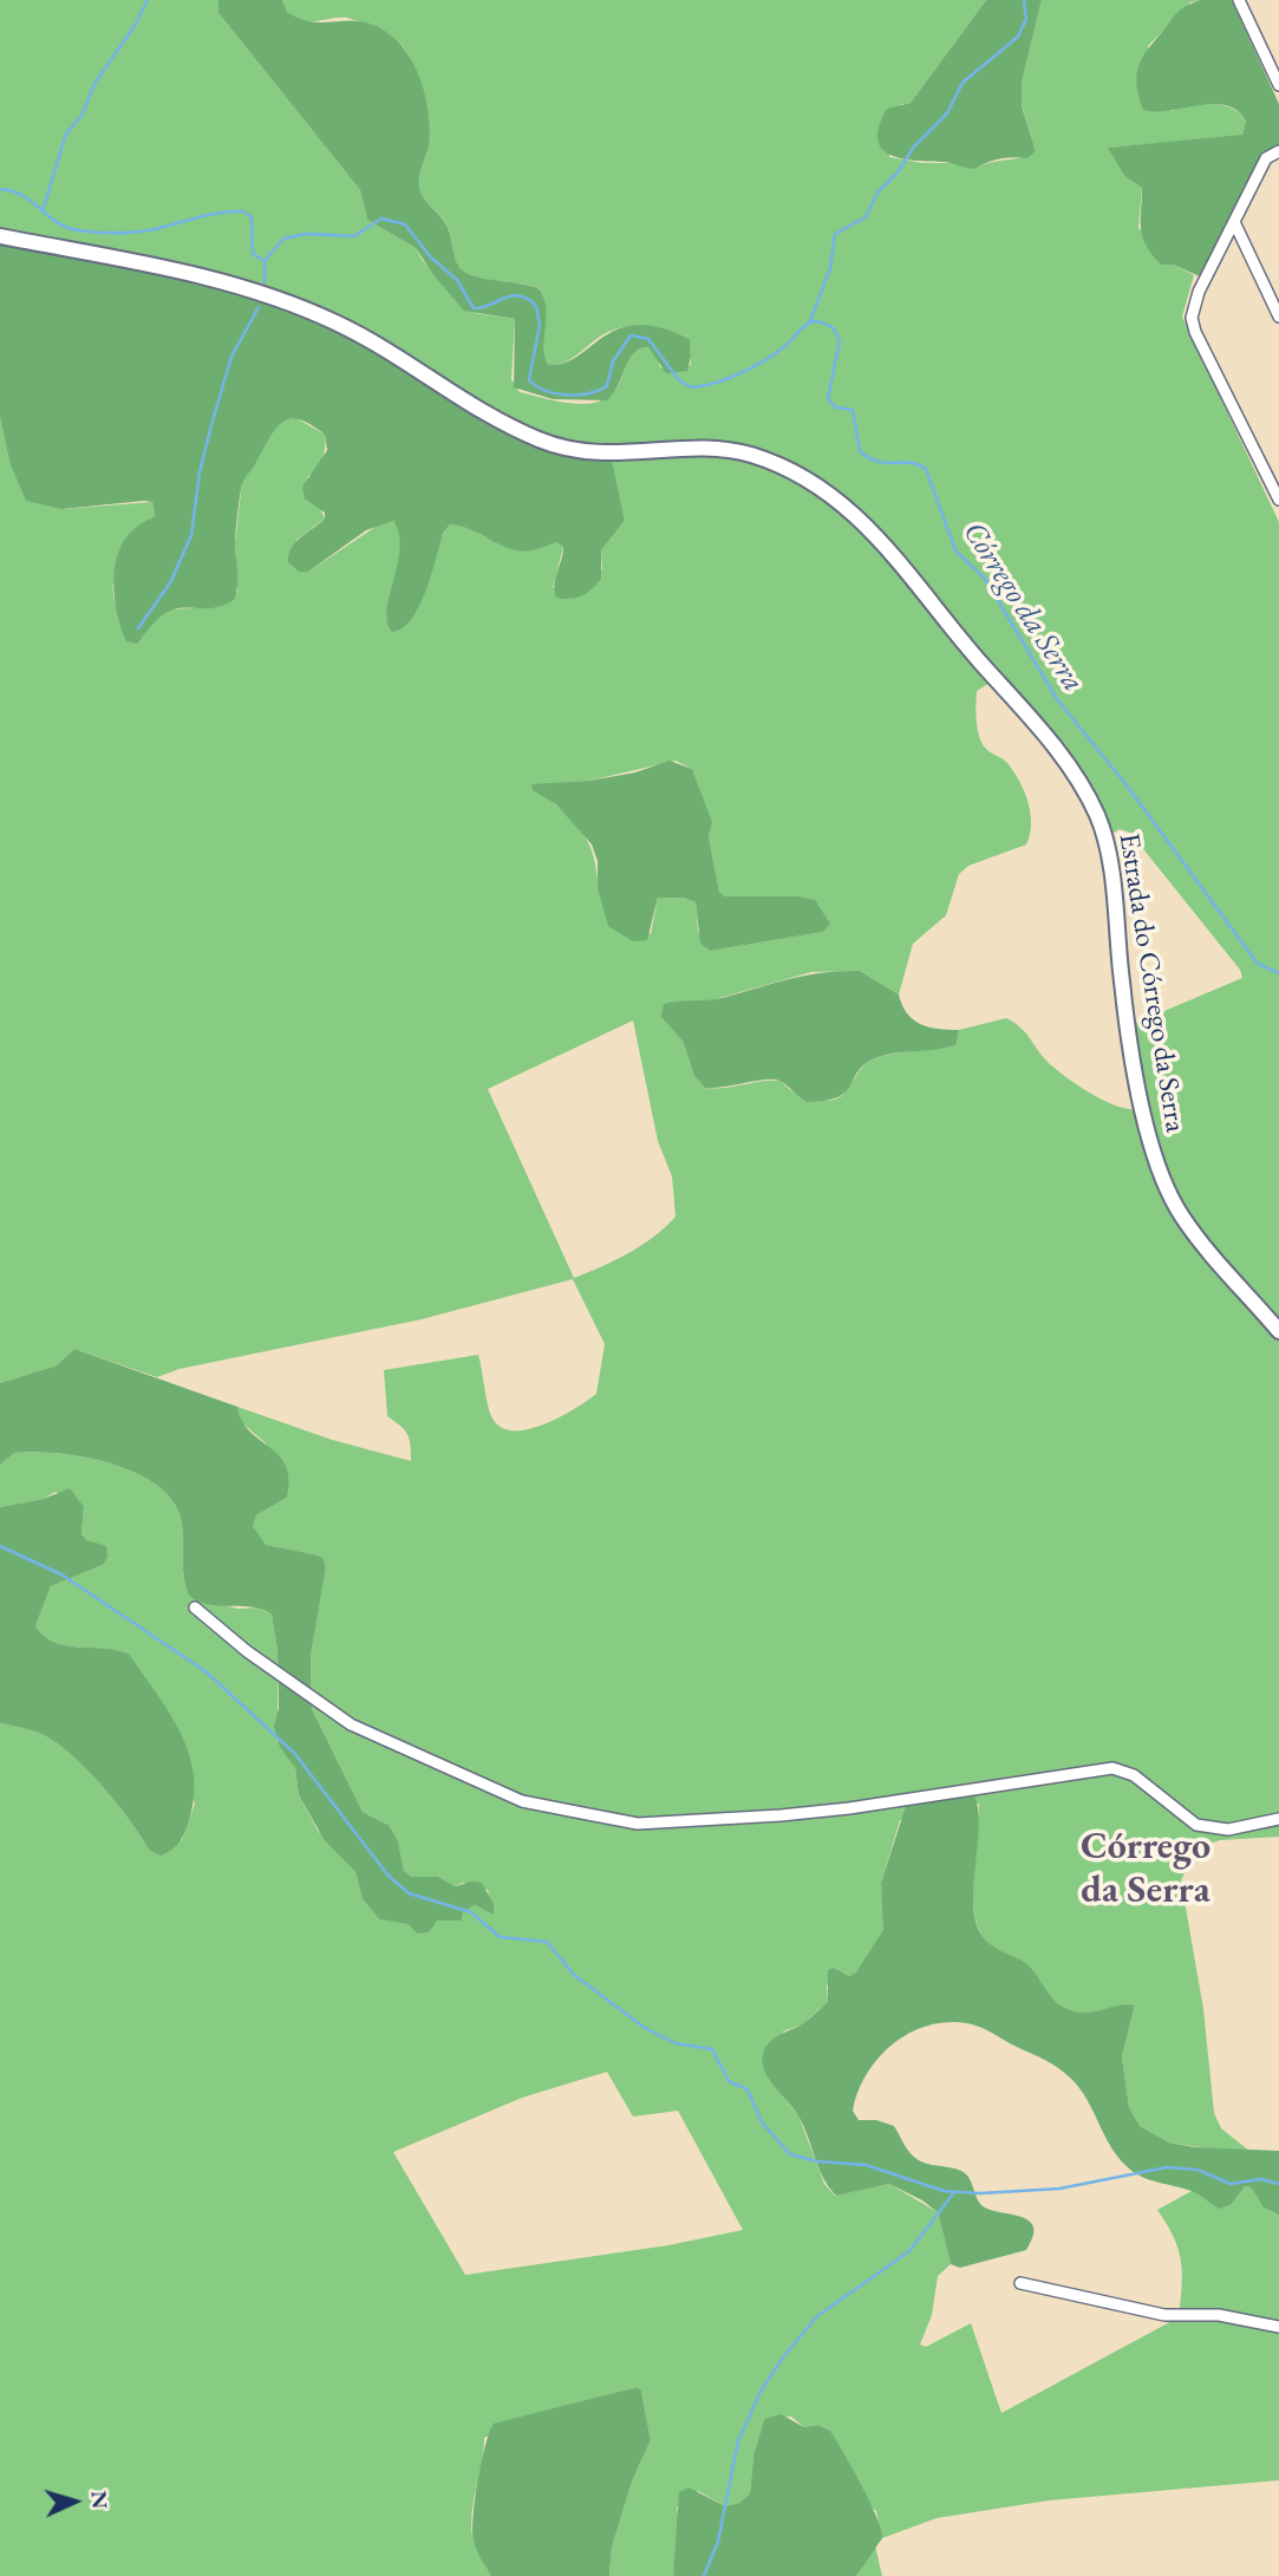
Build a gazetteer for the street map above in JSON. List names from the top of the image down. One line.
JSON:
{"streets":{"street":["Estrada do Córrego da Serra"]},"districts":["Córrego da Serra"],"water":["Córrego da Serra"],"north":"right"}
